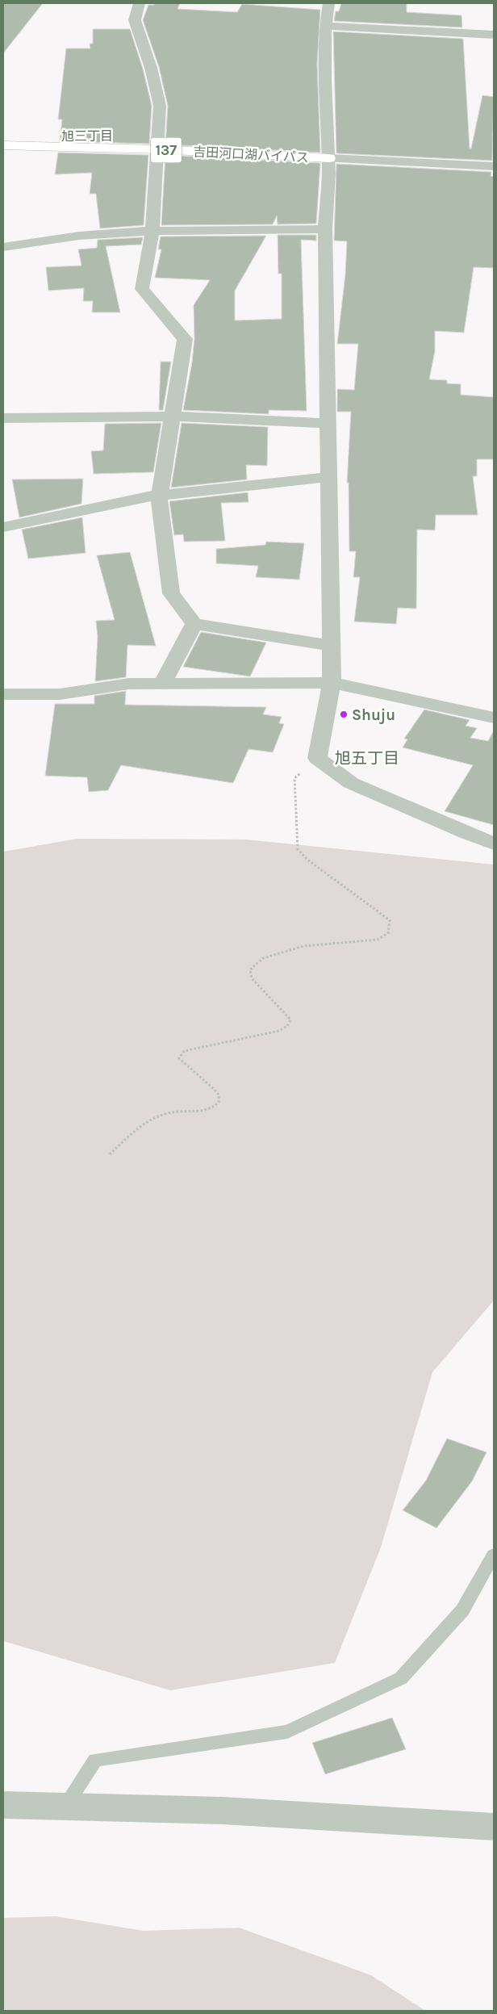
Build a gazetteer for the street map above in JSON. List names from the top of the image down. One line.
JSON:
{"streets":{"highway":["137","吉田河口湖バイパス"]},"districts":["旭三丁目","旭五丁目"],"places":["Shuju"]}
